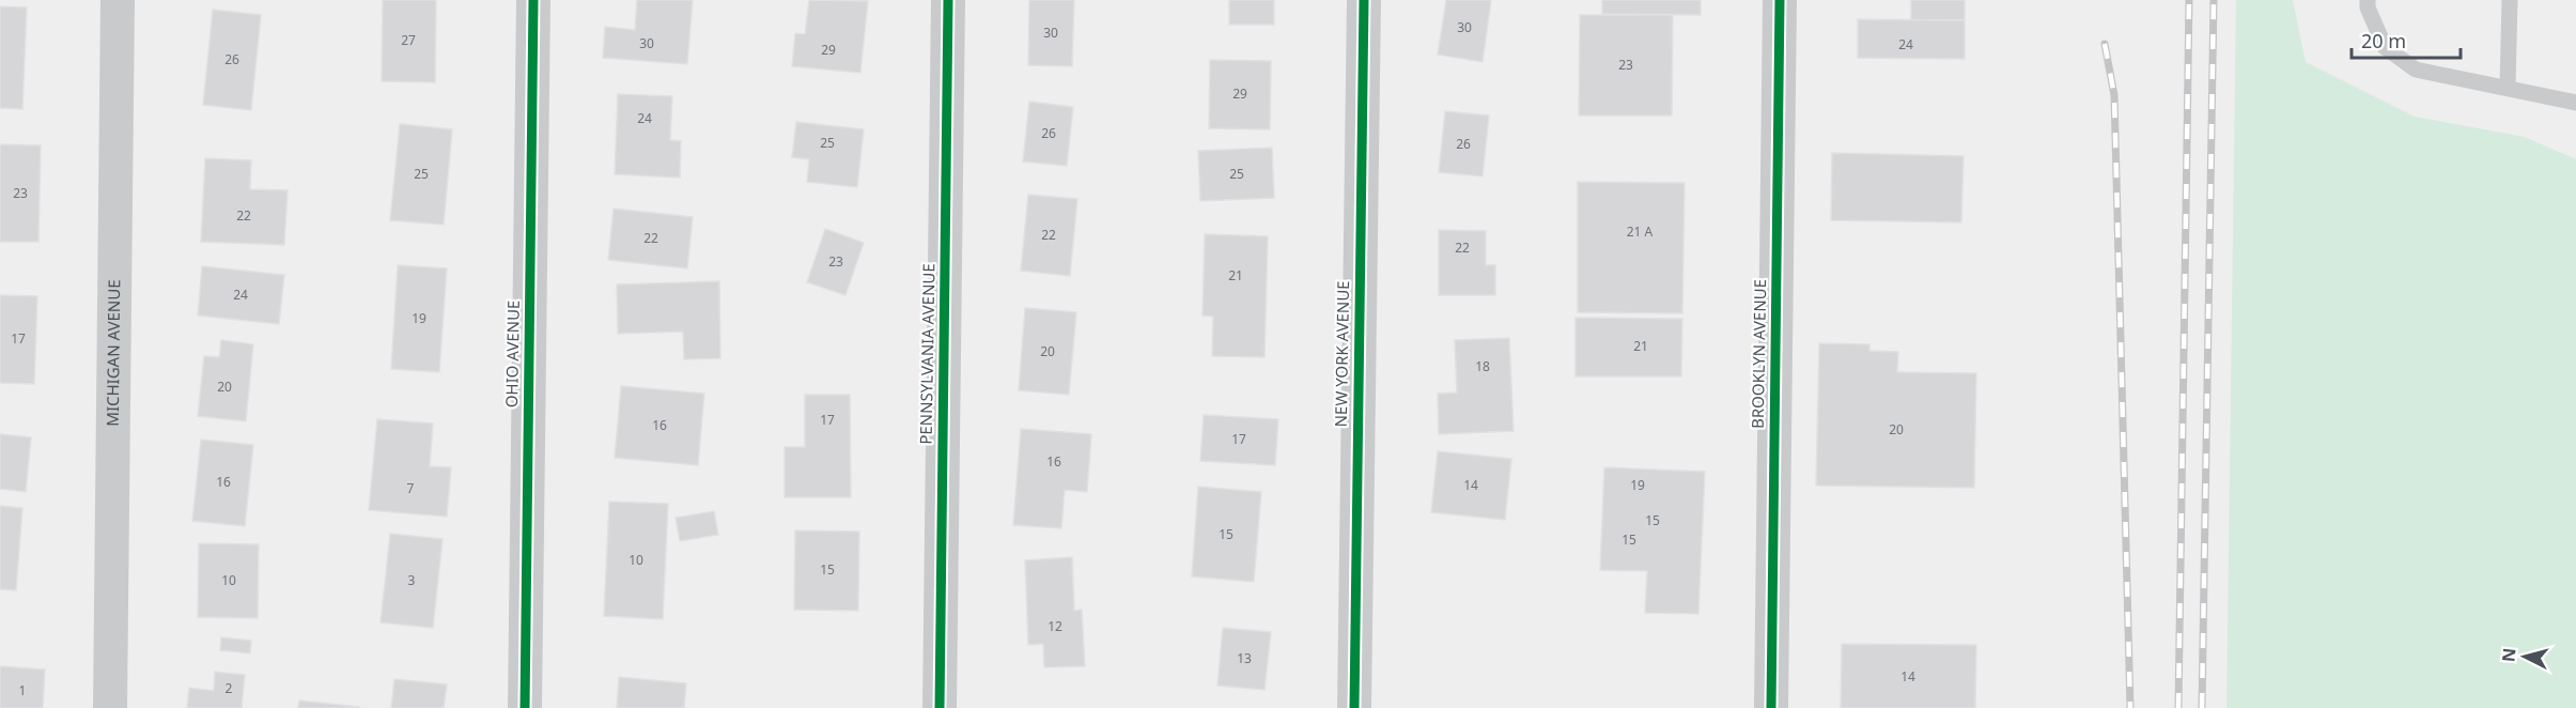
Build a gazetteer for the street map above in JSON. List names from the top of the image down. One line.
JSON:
{"streets":{"street":["MICHIGAN AVENUE","OHIO AVENUE","PENNSYLVANIA AVENUE","NEW YORK AVENUE","BROOKLYN AVENUE"]},"house_numbers":["30","30","27","30","24","29","26","23","29","24","26","25","26","25","25","23","22","21 A","22","22","22","23","21","24","19","17","21","20","18","20","17","16","20","17","16","16","14","19","7","15","15","15","10","15","10","3","12","13","14","2","1"],"scale_bar":"20 m","north":"left"}
